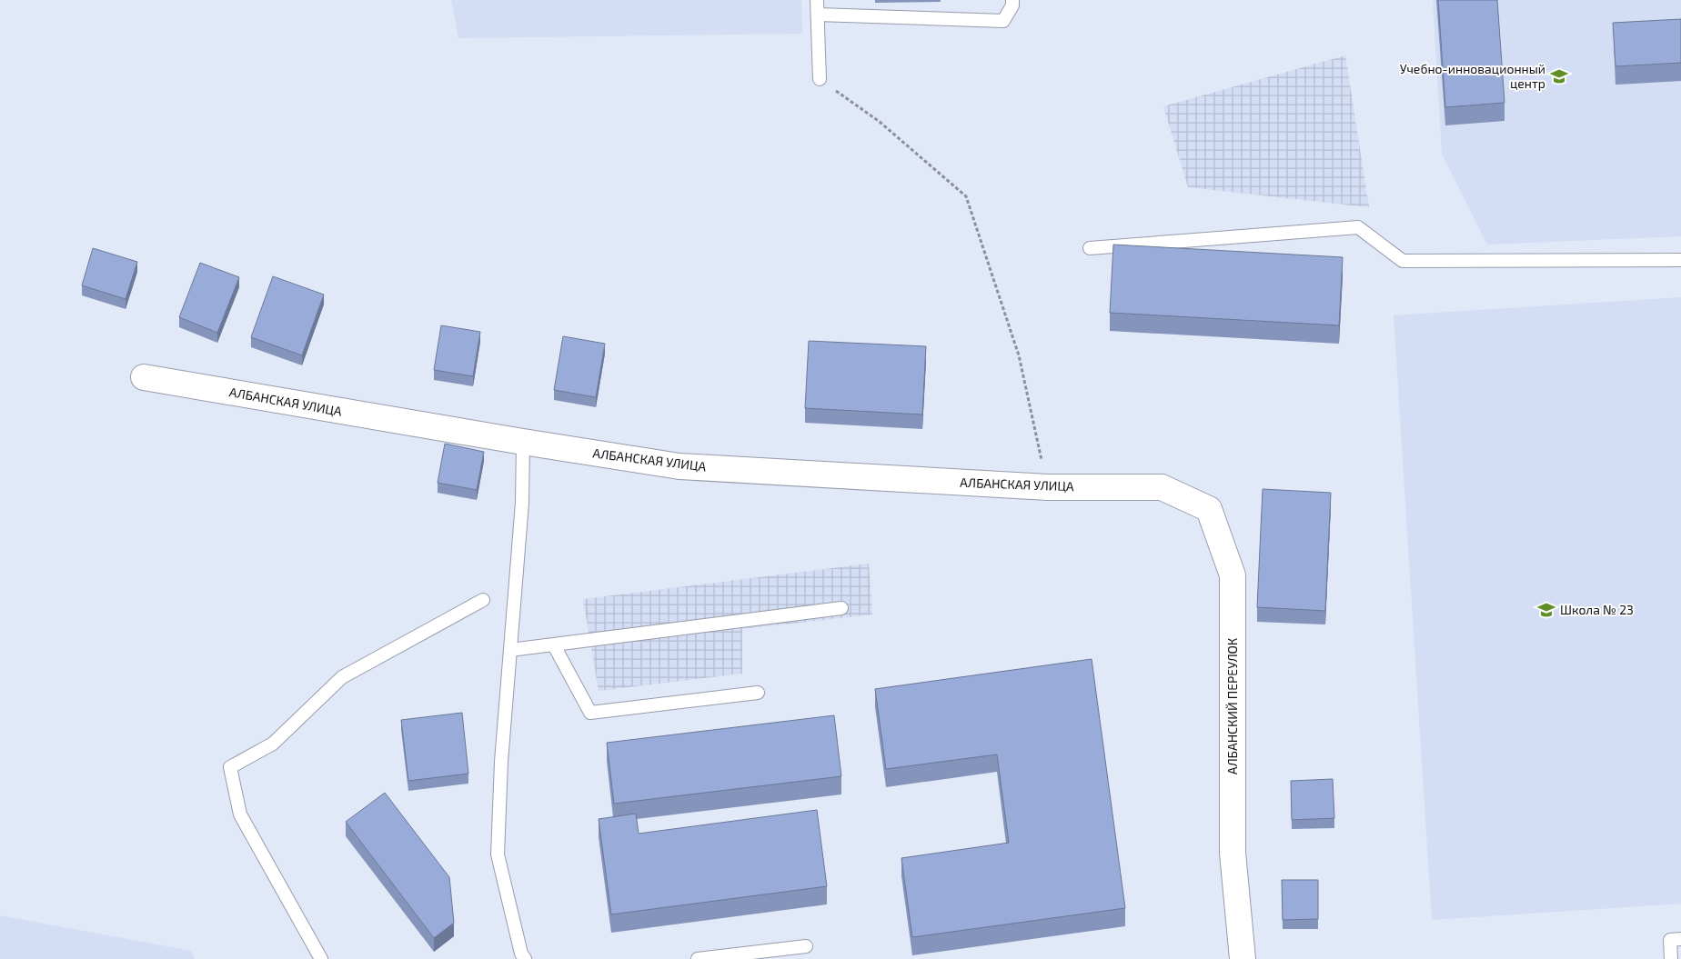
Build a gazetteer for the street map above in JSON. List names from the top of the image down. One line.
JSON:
{"streets":{"street":["АЛБАНСКАЯ УЛИЦА","АЛБАНСКИЙ ПЕРЕУЛОК"]},"crossings":[["АЛБАНСКАЯ УЛИЦА","АЛБАНСКИЙ ПЕРЕУЛОК"]],"places":{"school or university":["Учебно-инновационный центр","Школа № 23"]}}
